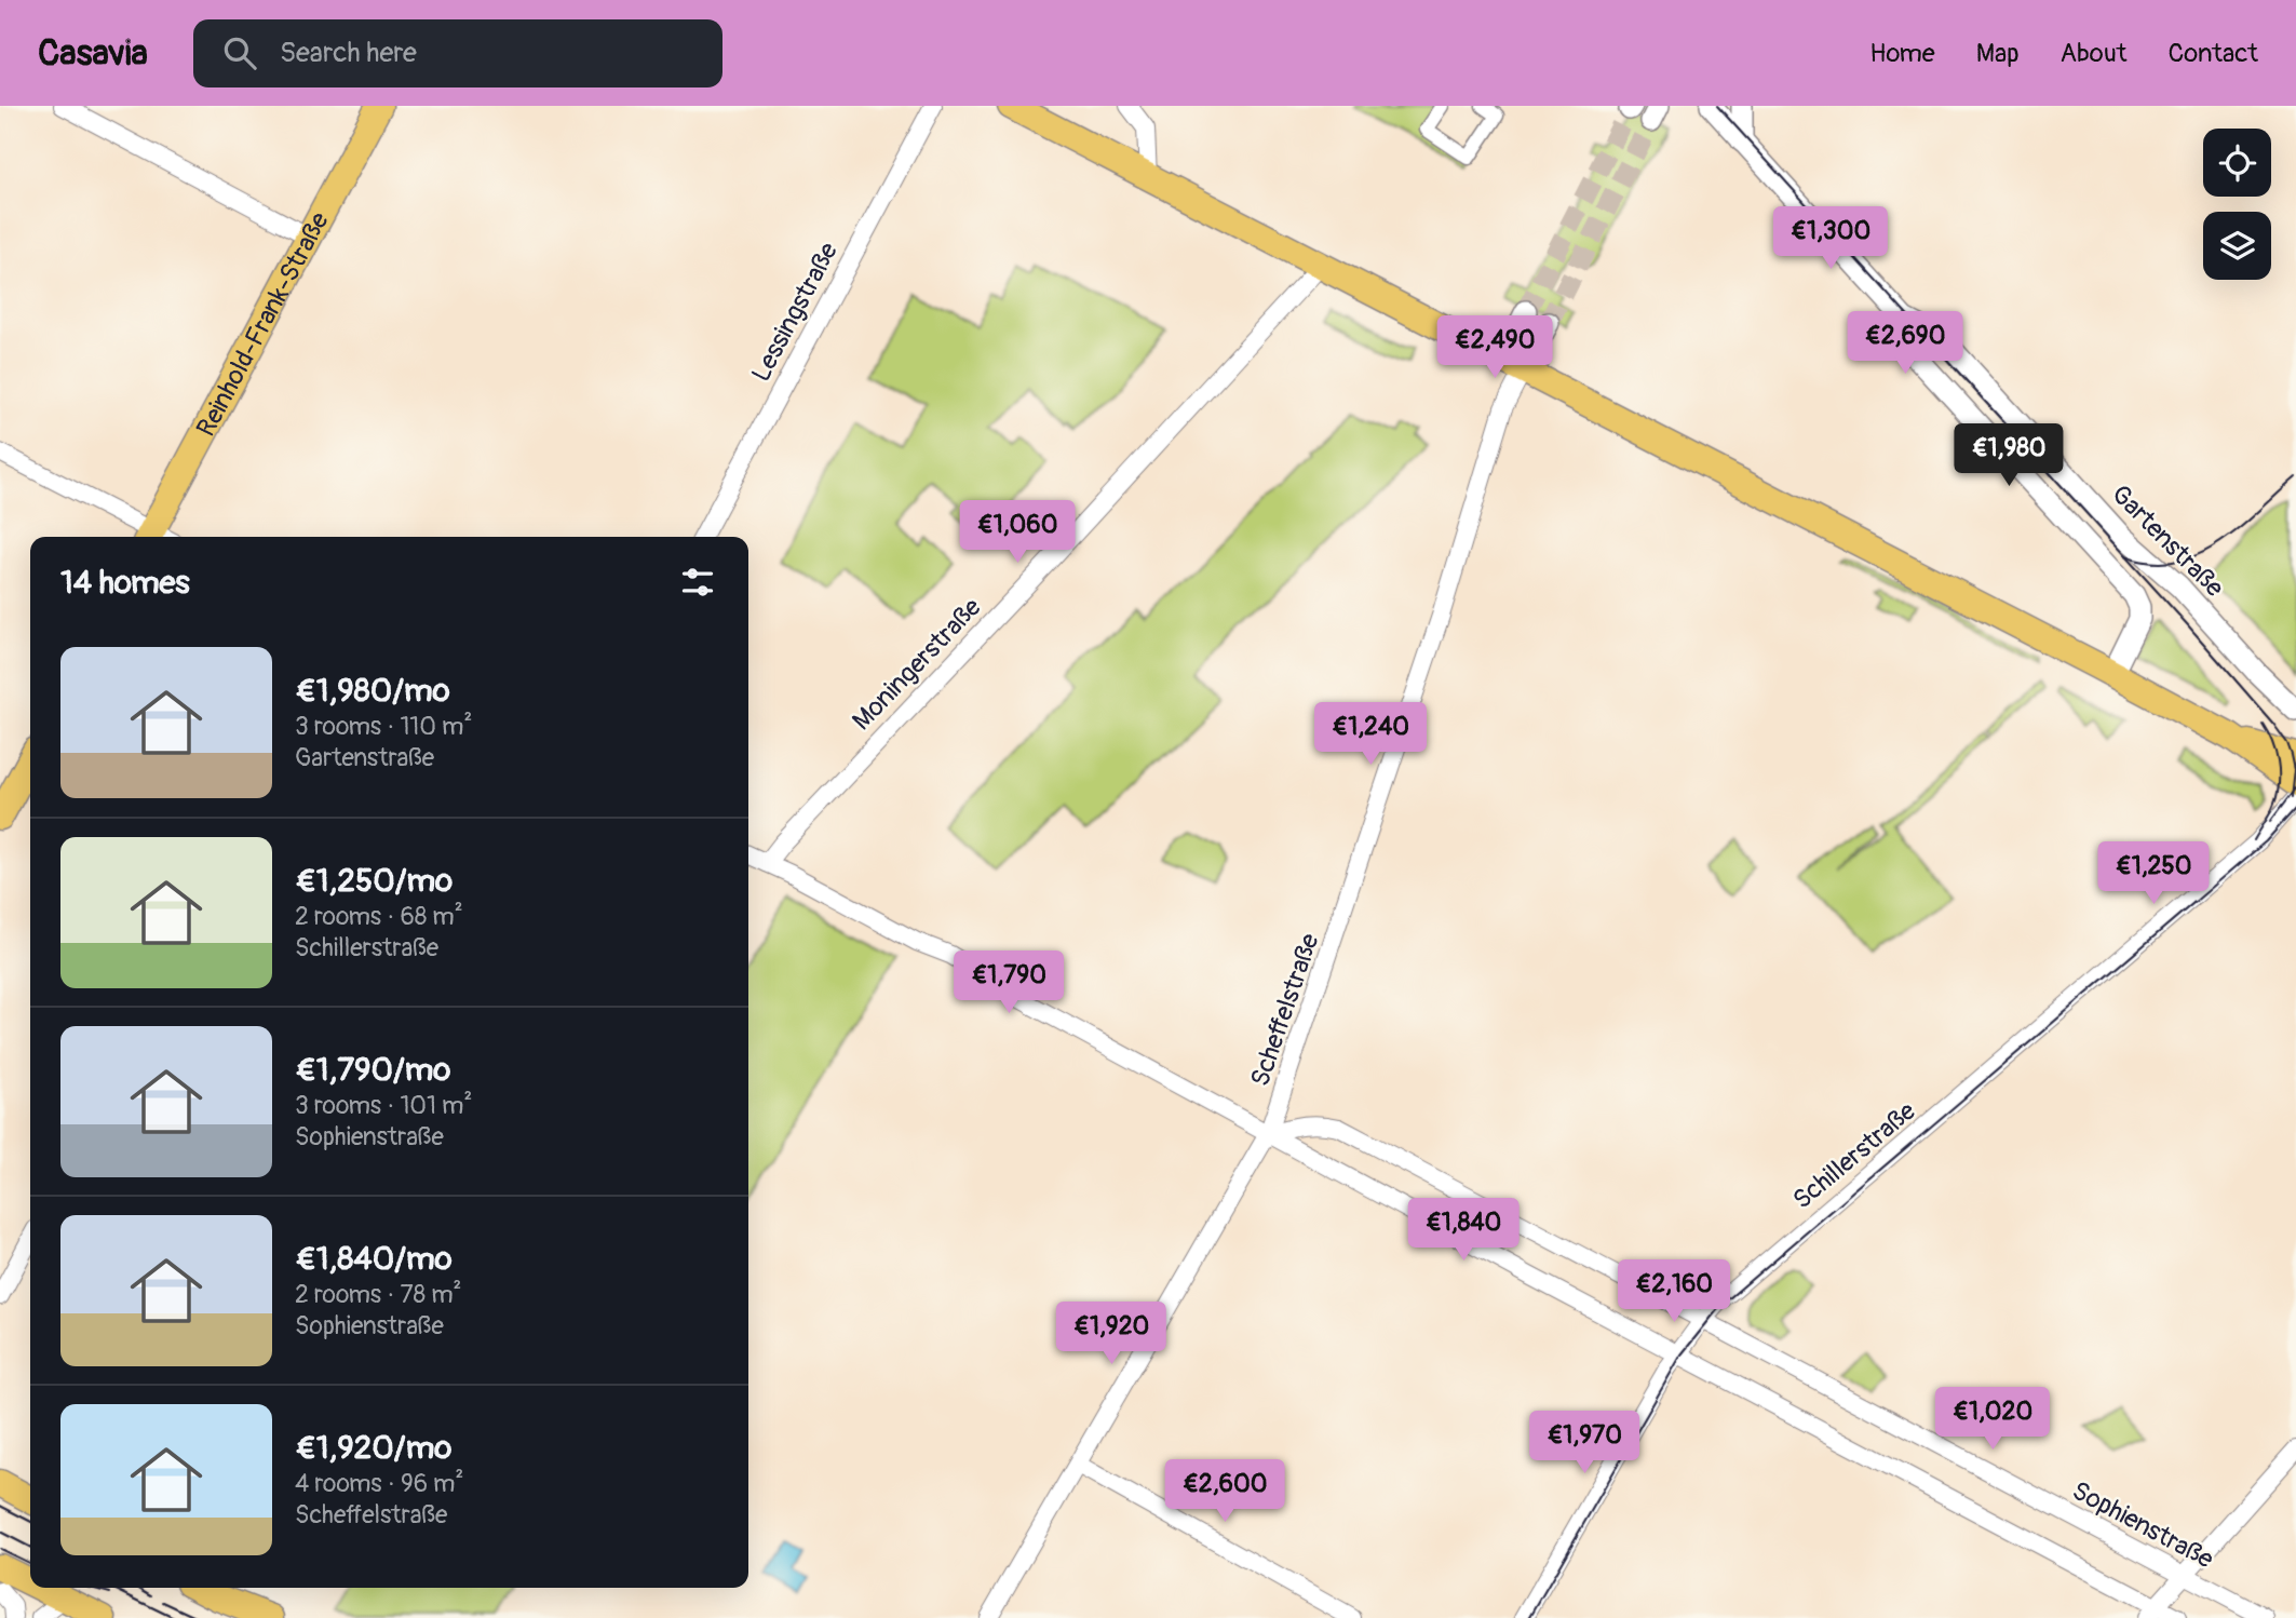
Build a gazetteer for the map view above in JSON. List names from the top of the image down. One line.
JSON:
{"streets":{"main road":["Reinhold-Frank-Straße"],"street":["Lessingstraße","Gartenstraße","Moningerstraße","Scheffelstraße","Schillerstraße","Sophienstraße"]},"crossings":[["Scheffelstraße","Sophienstraße"],["Schillerstraße","Sophienstraße"]],"page":{"header":"Casavia","search":"Search here","nav":["Home","Map","About","Contact"],"price":["€1,300","€2,690","€2,490","€1,980","€1,060","€1,240","€1,250","€1,790","€1,840","€2,160","€1,920","€1,020","€1,970","€2,600"],"heading":"14 homes","list":[{"name":"€1,980/mo","note":"3 rooms · 110 m² · Gartenstraße"},{"name":"€1,250/mo","note":"2 rooms · 68 m² · Schillerstraße"},{"name":"€1,790/mo","note":"3 rooms · 101 m² · Sophienstraße"},{"name":"€1,840/mo","note":"2 rooms · 78 m² · Sophienstraße"},{"name":"€1,920/mo","note":"4 rooms · 96 m² · Scheffelstraße"}]}}
